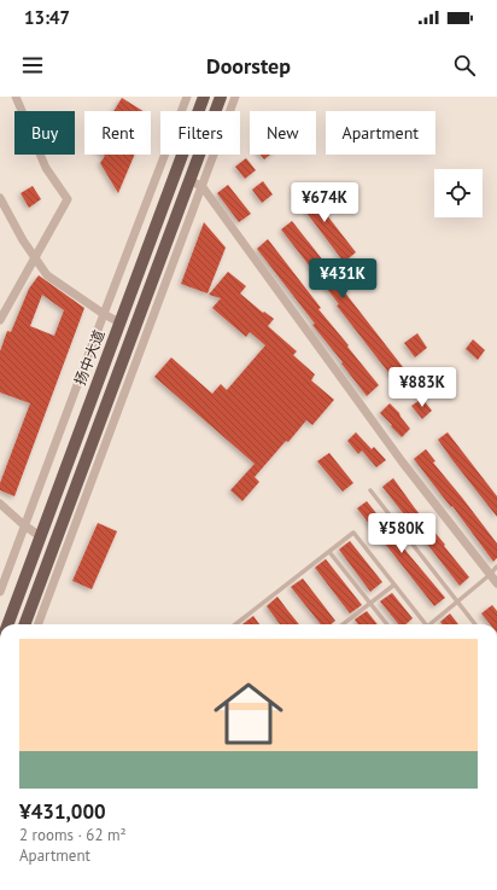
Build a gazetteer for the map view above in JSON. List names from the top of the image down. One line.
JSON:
{"streets":{"main road":["扬中大道"]},"page":{"status":"13:47","header":"Doorstep","chip":["Buy","Rent","Filters","New","Apartment"],"price":["¥674K","¥431K","¥883K","¥580K"],"list":[{"name":"¥431,000","note":"2 rooms · 62 m² · Apartment"}]}}
